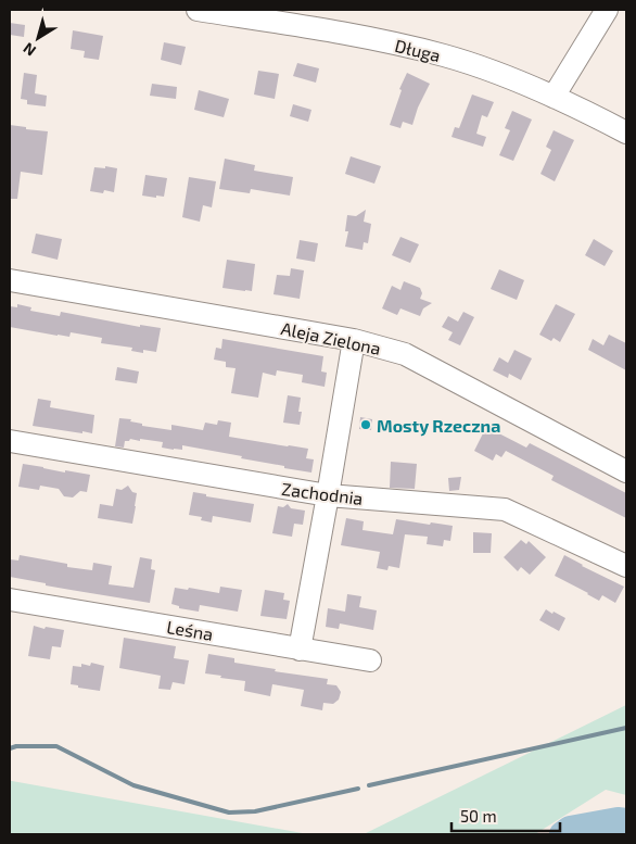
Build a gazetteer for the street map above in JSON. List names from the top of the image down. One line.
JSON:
{"streets":{"street":["Długa","Aleja Zielona","Zachodnia","Leśna"]},"places":["Mosty Rzeczna"],"scale_bar":"50 m","north":"bottom left"}
